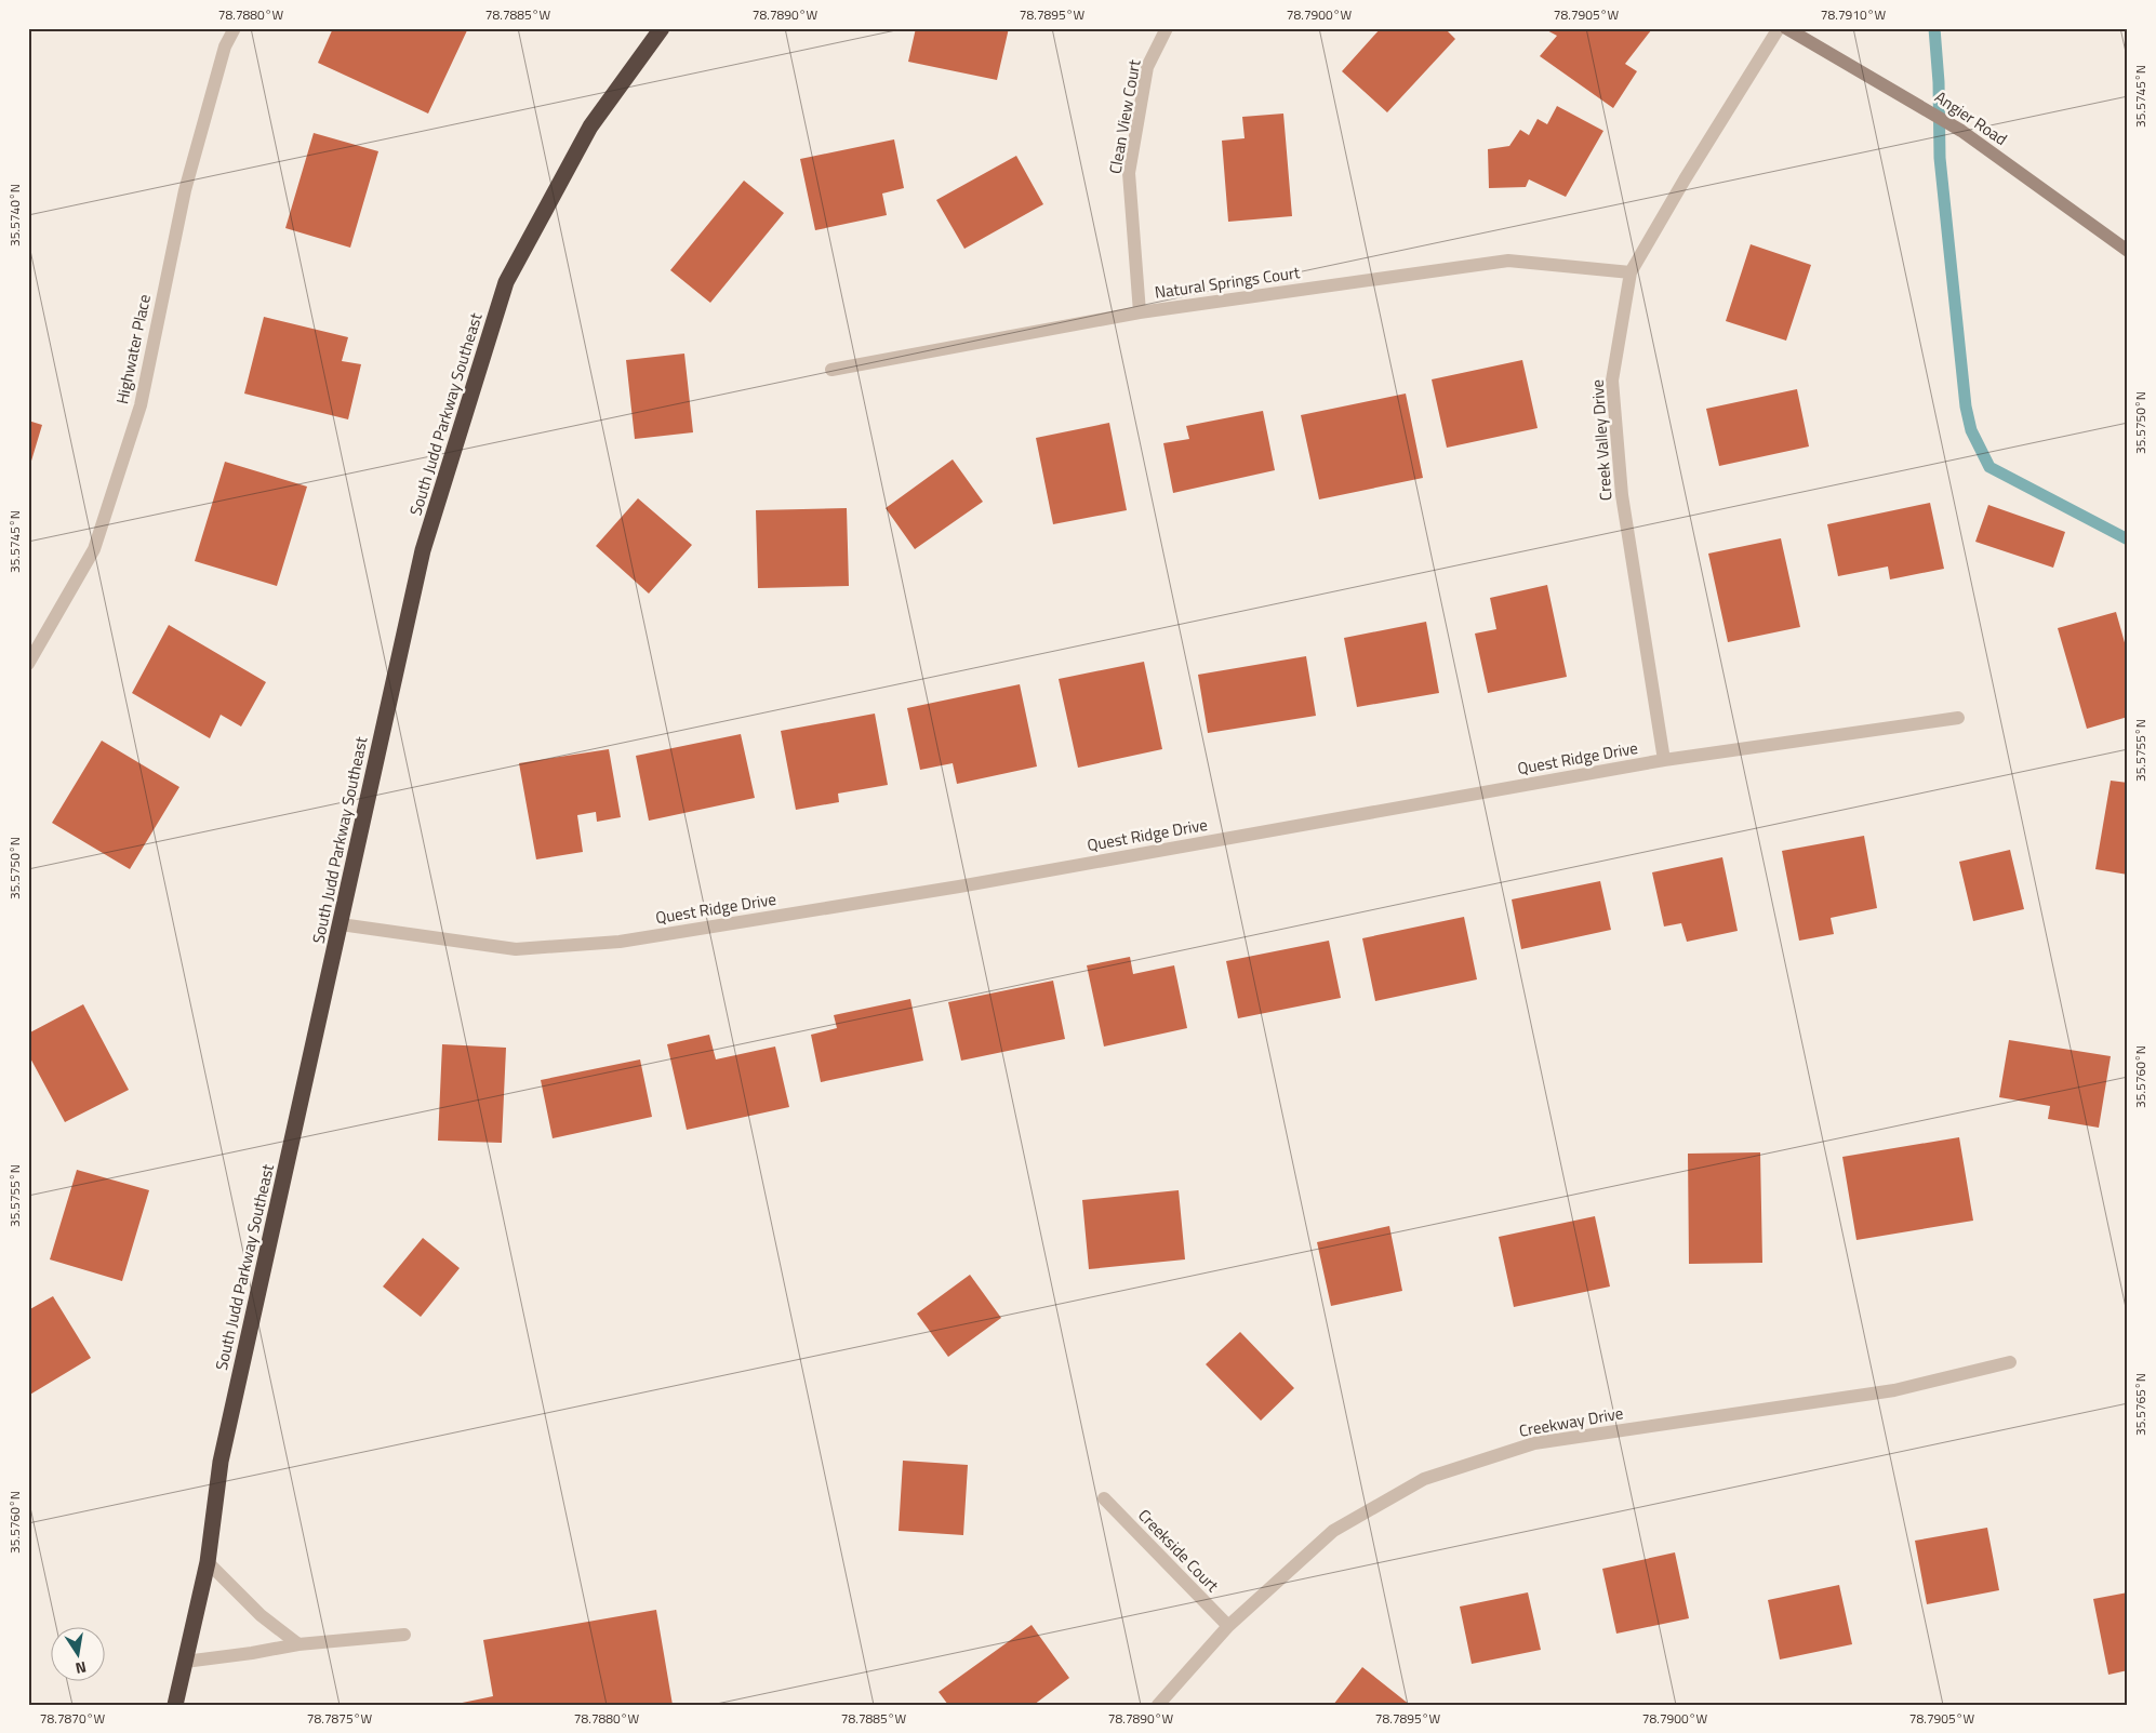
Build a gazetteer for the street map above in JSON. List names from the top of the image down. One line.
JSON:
{"streets":{"highway":["South Judd Parkway Southeast"],"street":["Clean View Court","Angier Road","Natural Springs Court","Highwater Place","Creek Valley Drive","Quest Ridge Drive","Creekway Drive","Creekside Court"]},"crossings":[["Clean View Court","Natural Springs Court"],["Natural Springs Court","Creek Valley Drive"],["South Judd Parkway Southeast","Quest Ridge Drive"],["Creek Valley Drive","Quest Ridge Drive"],["Creekway Drive","Creekside Court"]],"north":"bottom","coordinates":["78.7880°W","78.7885°W","78.7890°W","78.7895°W","78.7900°W","78.7905°W","78.7910°W","35.5745°N","35.5740°N","35.5750°N","35.5755°N","35.5760°N","35.5765°N","78.7870°W","78.7875°W"]}
